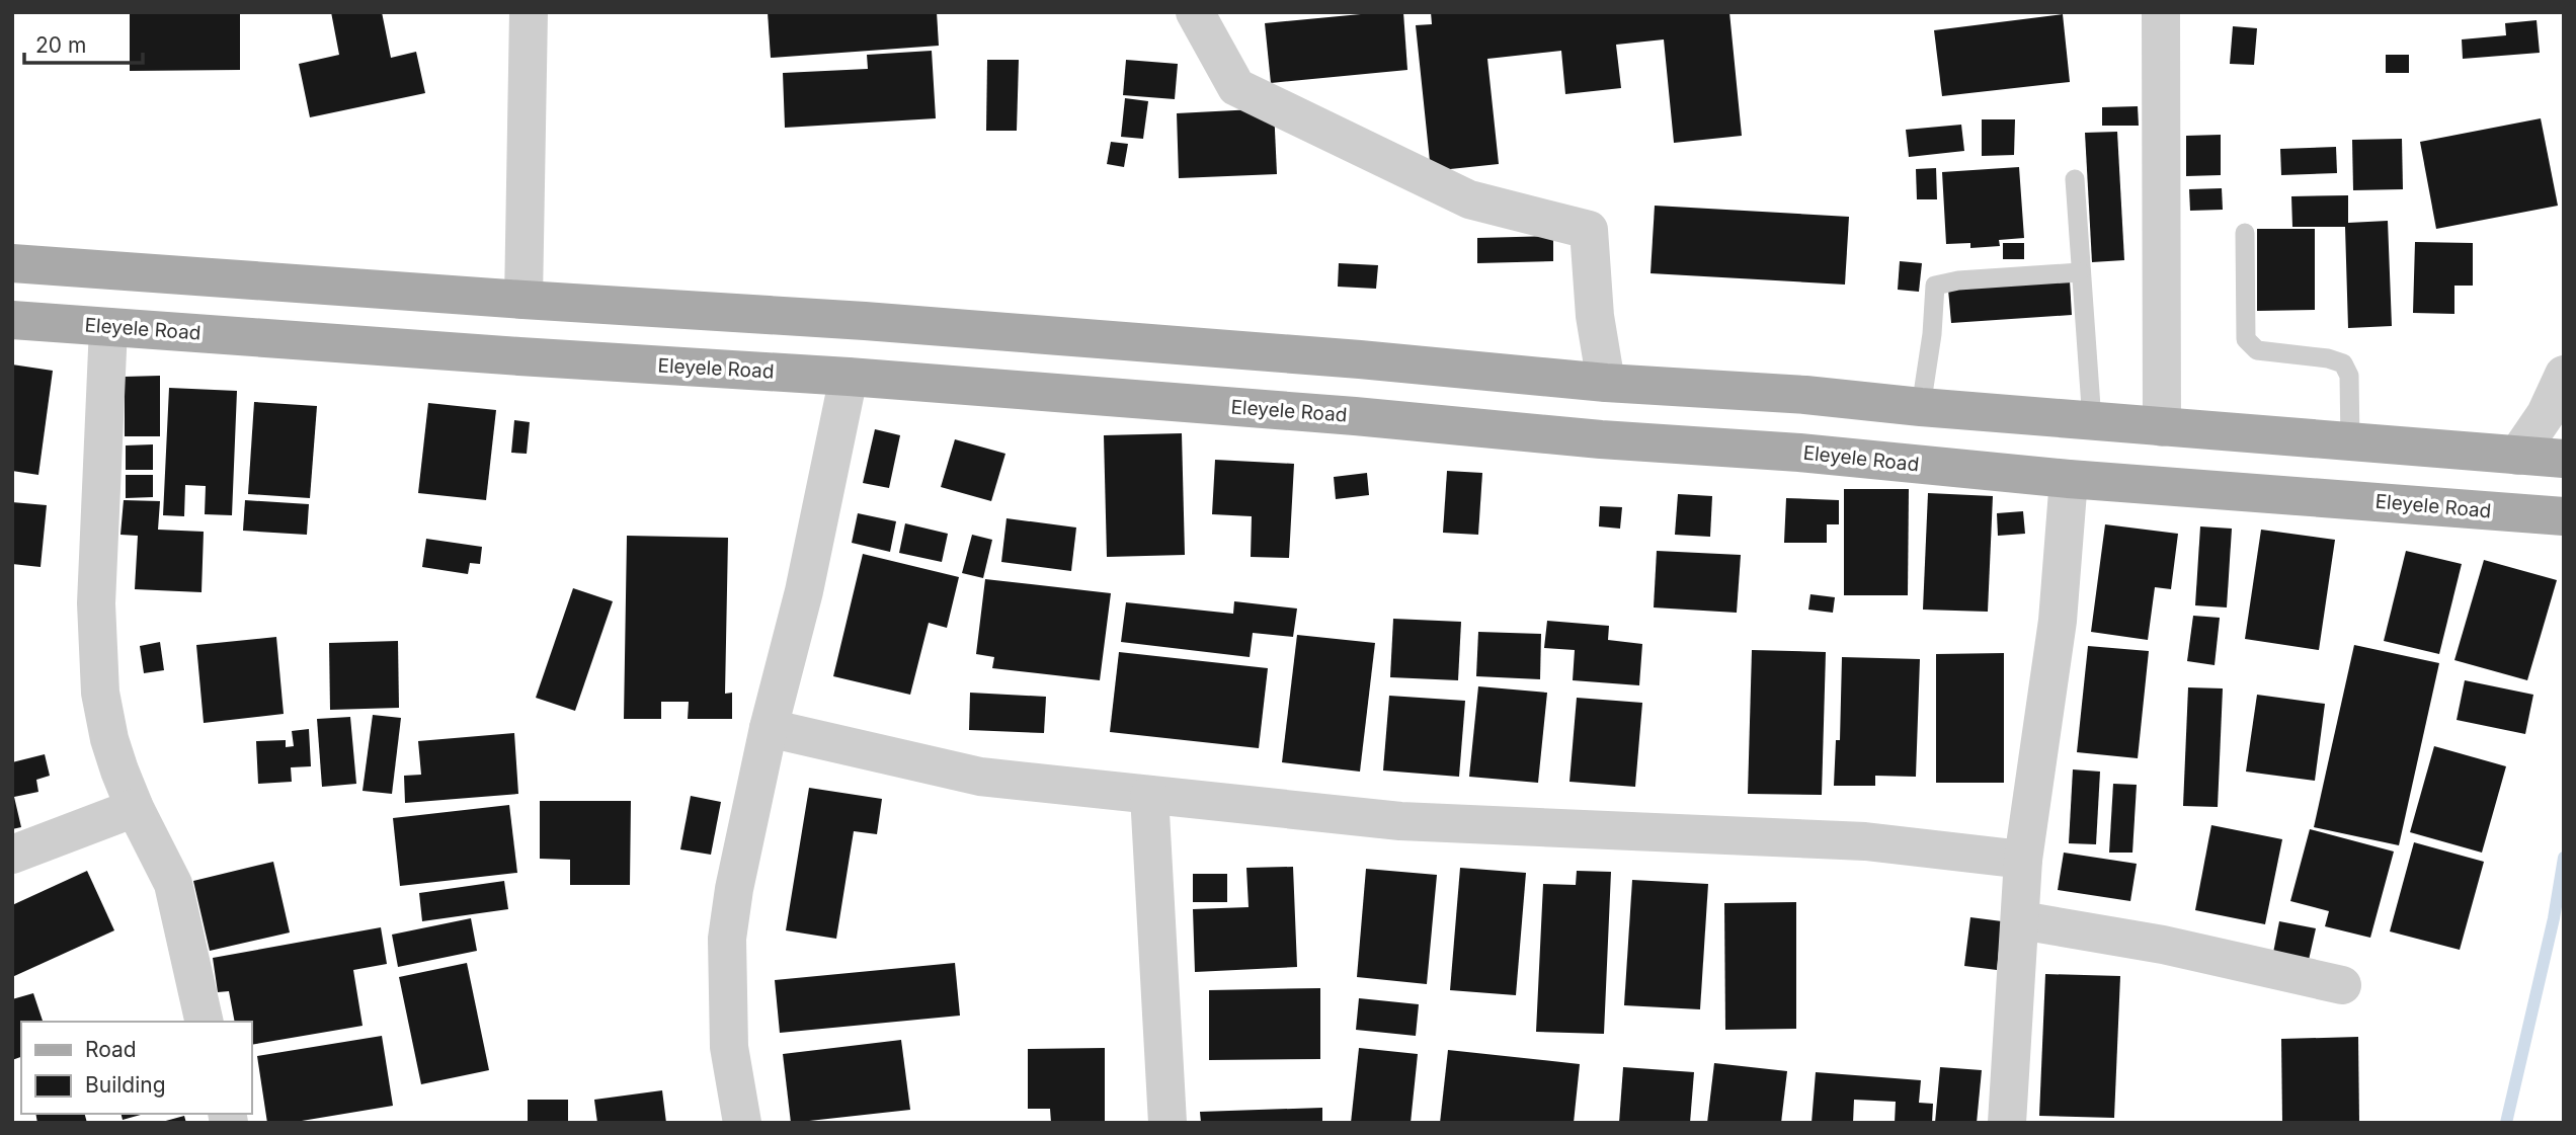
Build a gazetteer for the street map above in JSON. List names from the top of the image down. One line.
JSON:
{"streets":{"main road":["Eleyele Road"]},"legend":["Road","Building"],"scale_bar":"20 m"}
